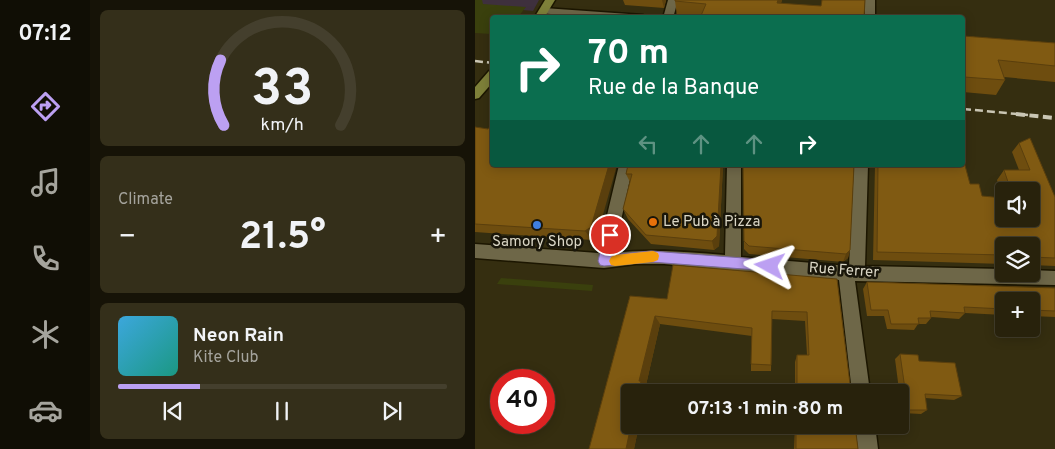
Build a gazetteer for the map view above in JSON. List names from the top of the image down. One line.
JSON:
{"streets":{"street":["Rue Ferrer"]},"places":["Le Pub à Pizza","Samory Shop"],"page":{"tabs":"07:12","turn":["70 m","Rue de la Banque"],"tile":"Climate","map_buttons":"+","heat":["−","21.5°","+"],"song":["Neon Rain","Kite Club"],"limit":"40","trip":"07:13 · 1 min · 80 m","gauge":["33","km/h"]}}
